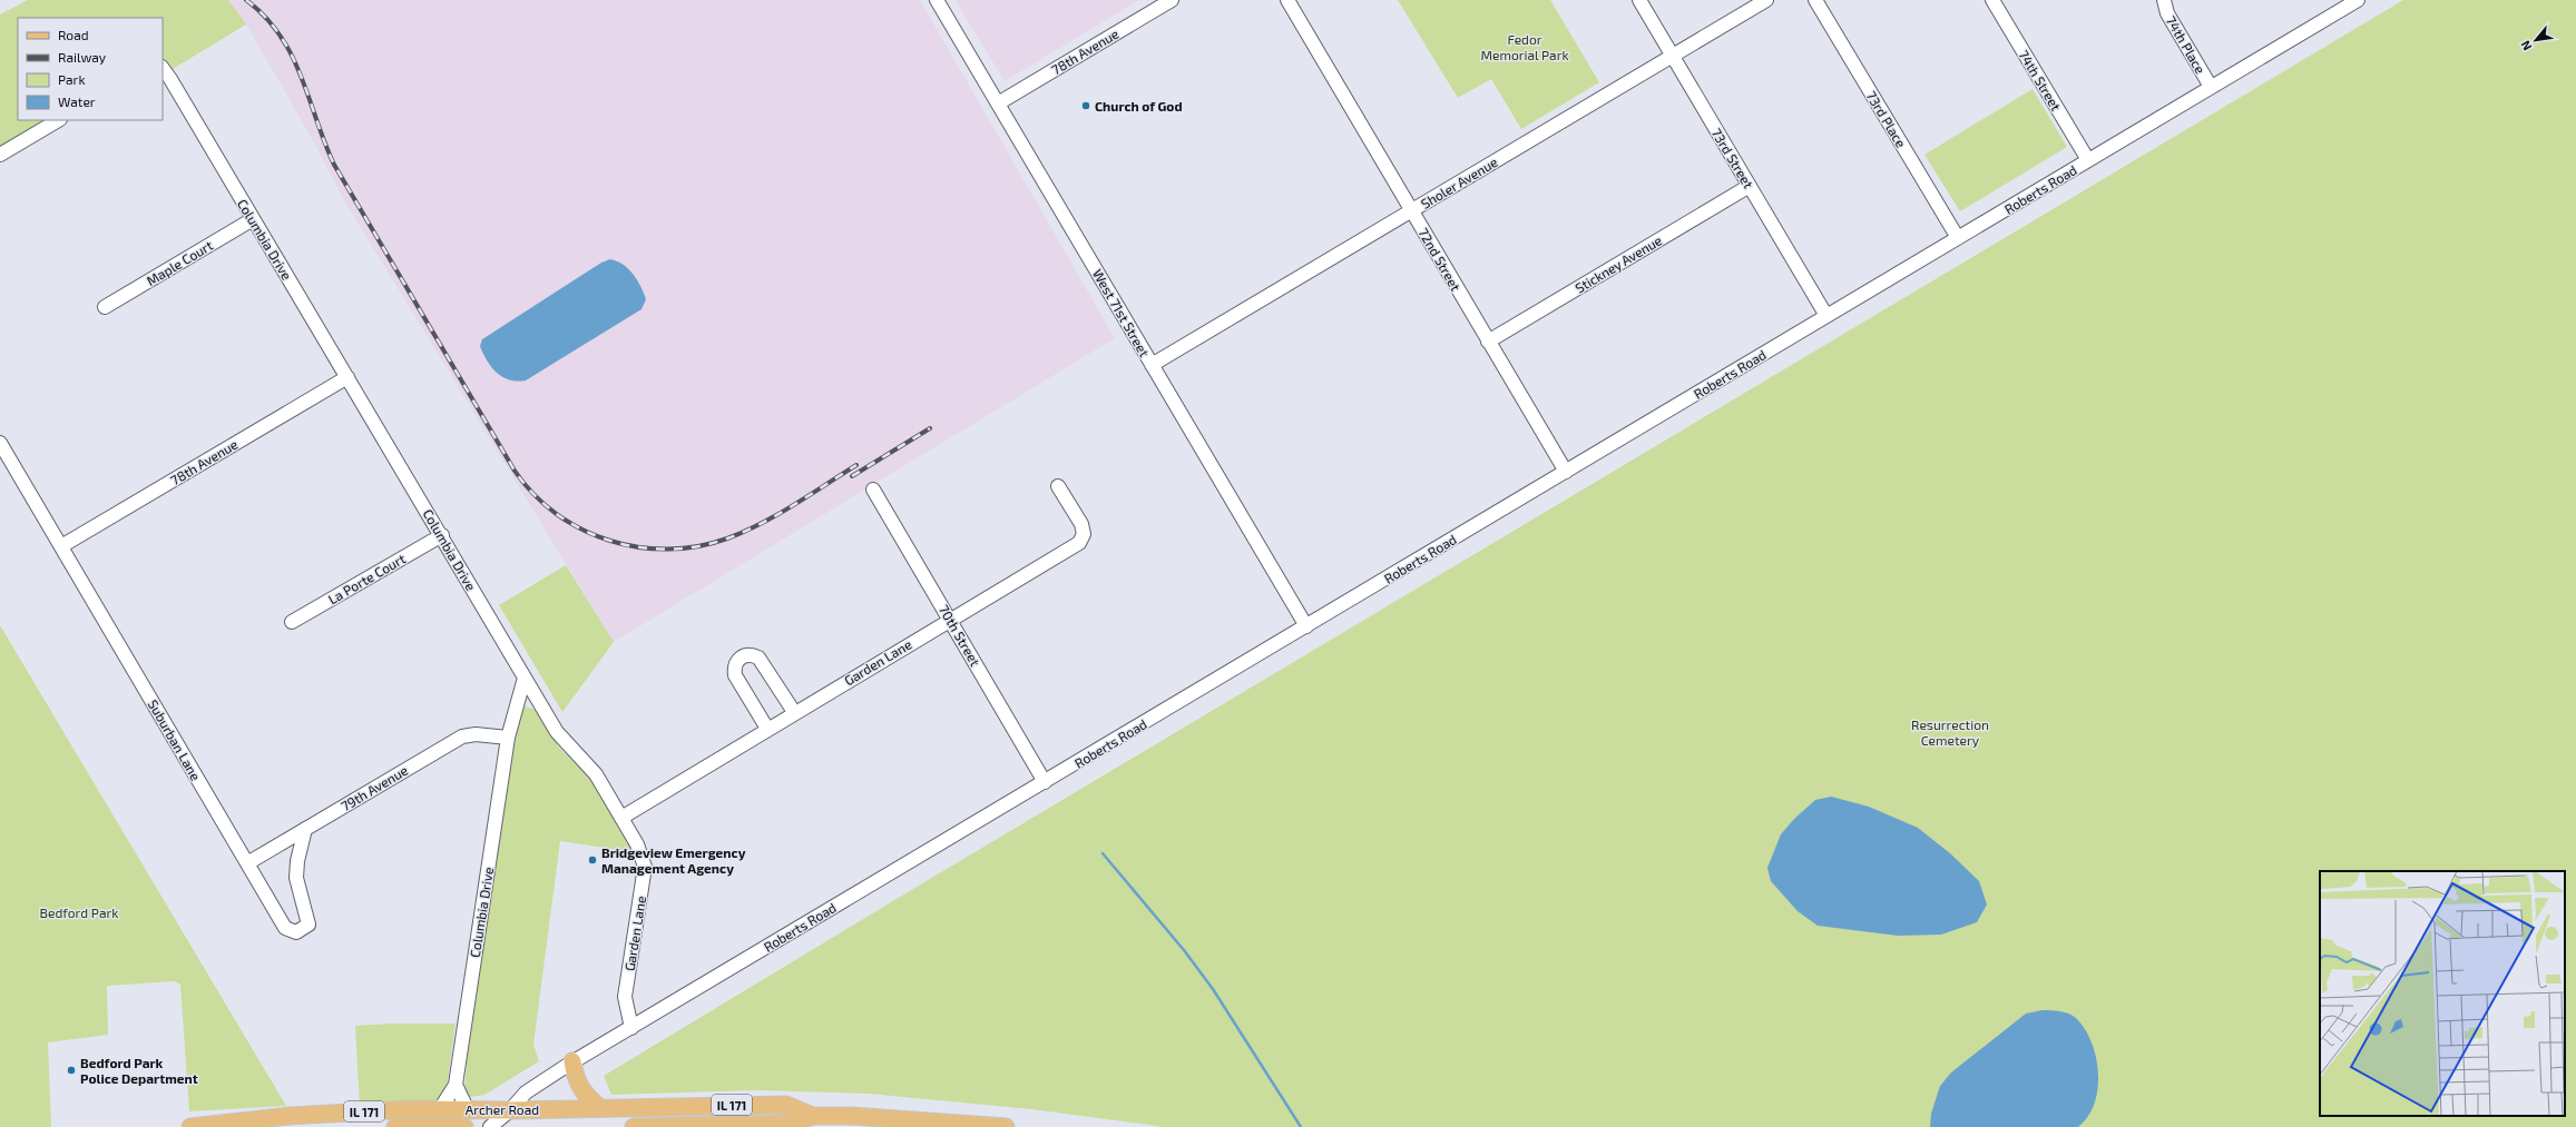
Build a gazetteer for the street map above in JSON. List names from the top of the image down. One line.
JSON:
{"streets":{"main road":["IL 171","Archer Road"],"street":["74th Place","78th Avenue","74th Street","73rd Place","73rd Street","Sholer Avenue","Roberts Road","Columbia Drive","72nd Street","Maple Court","Stickney Avenue","West 71st Street","La Porte Court","70th Street","Garden Lane","Suburban Lane","79th Avenue"]},"crossings":[["74th Place","Roberts Road"],["78th Avenue","Columbia Drive"],["78th Avenue","West 71st Street"],["78th Avenue","Suburban Lane"],["74th Street","Roberts Road"],["73rd Place","Roberts Road"],["73rd Street","Sholer Avenue"],["73rd Street","Roberts Road"],["73rd Street","Stickney Avenue"],["Sholer Avenue","72nd Street"],["Sholer Avenue","West 71st Street"],["Roberts Road","72nd Street"],["Roberts Road","West 71st Street"],["Roberts Road","70th Street"],["Roberts Road","Garden Lane"],["Roberts Road","Archer Road"],["Columbia Drive","Maple Court"],["Columbia Drive","La Porte Court"],["Columbia Drive","Garden Lane"],["Columbia Drive","79th Avenue"],["Columbia Drive","Archer Road"],["72nd Street","Stickney Avenue"],["70th Street","Garden Lane"],["Suburban Lane","79th Avenue"]],"parks":["Fedor Memorial Park","Resurrection Cemetery","Bedford Park"],"places":["Church of God","Bridgeview Emergency Management Agency","Bedford Park Police Department"],"legend":["Road","Railway","Park","Water"],"north":"bottom left"}
